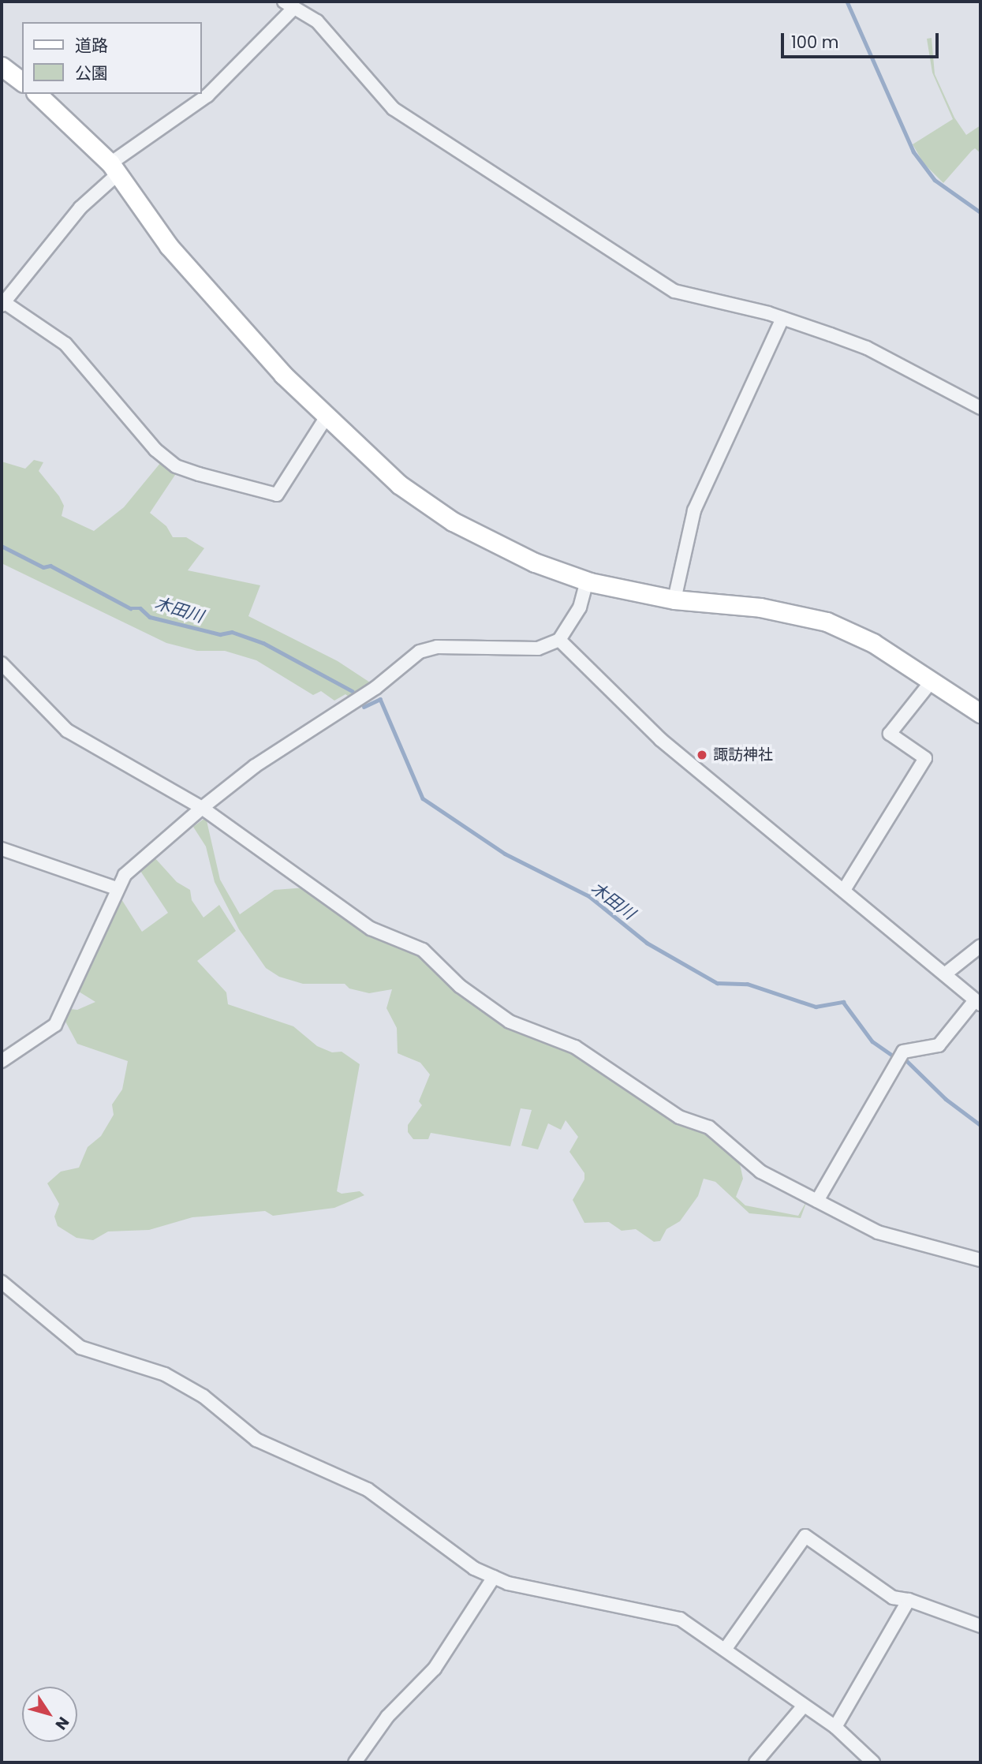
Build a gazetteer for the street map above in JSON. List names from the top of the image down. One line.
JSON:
{"water":["木田川"],"places":["諏訪神社"],"legend":["道路","公園"],"scale_bar":"100 m","north":"bottom right"}
